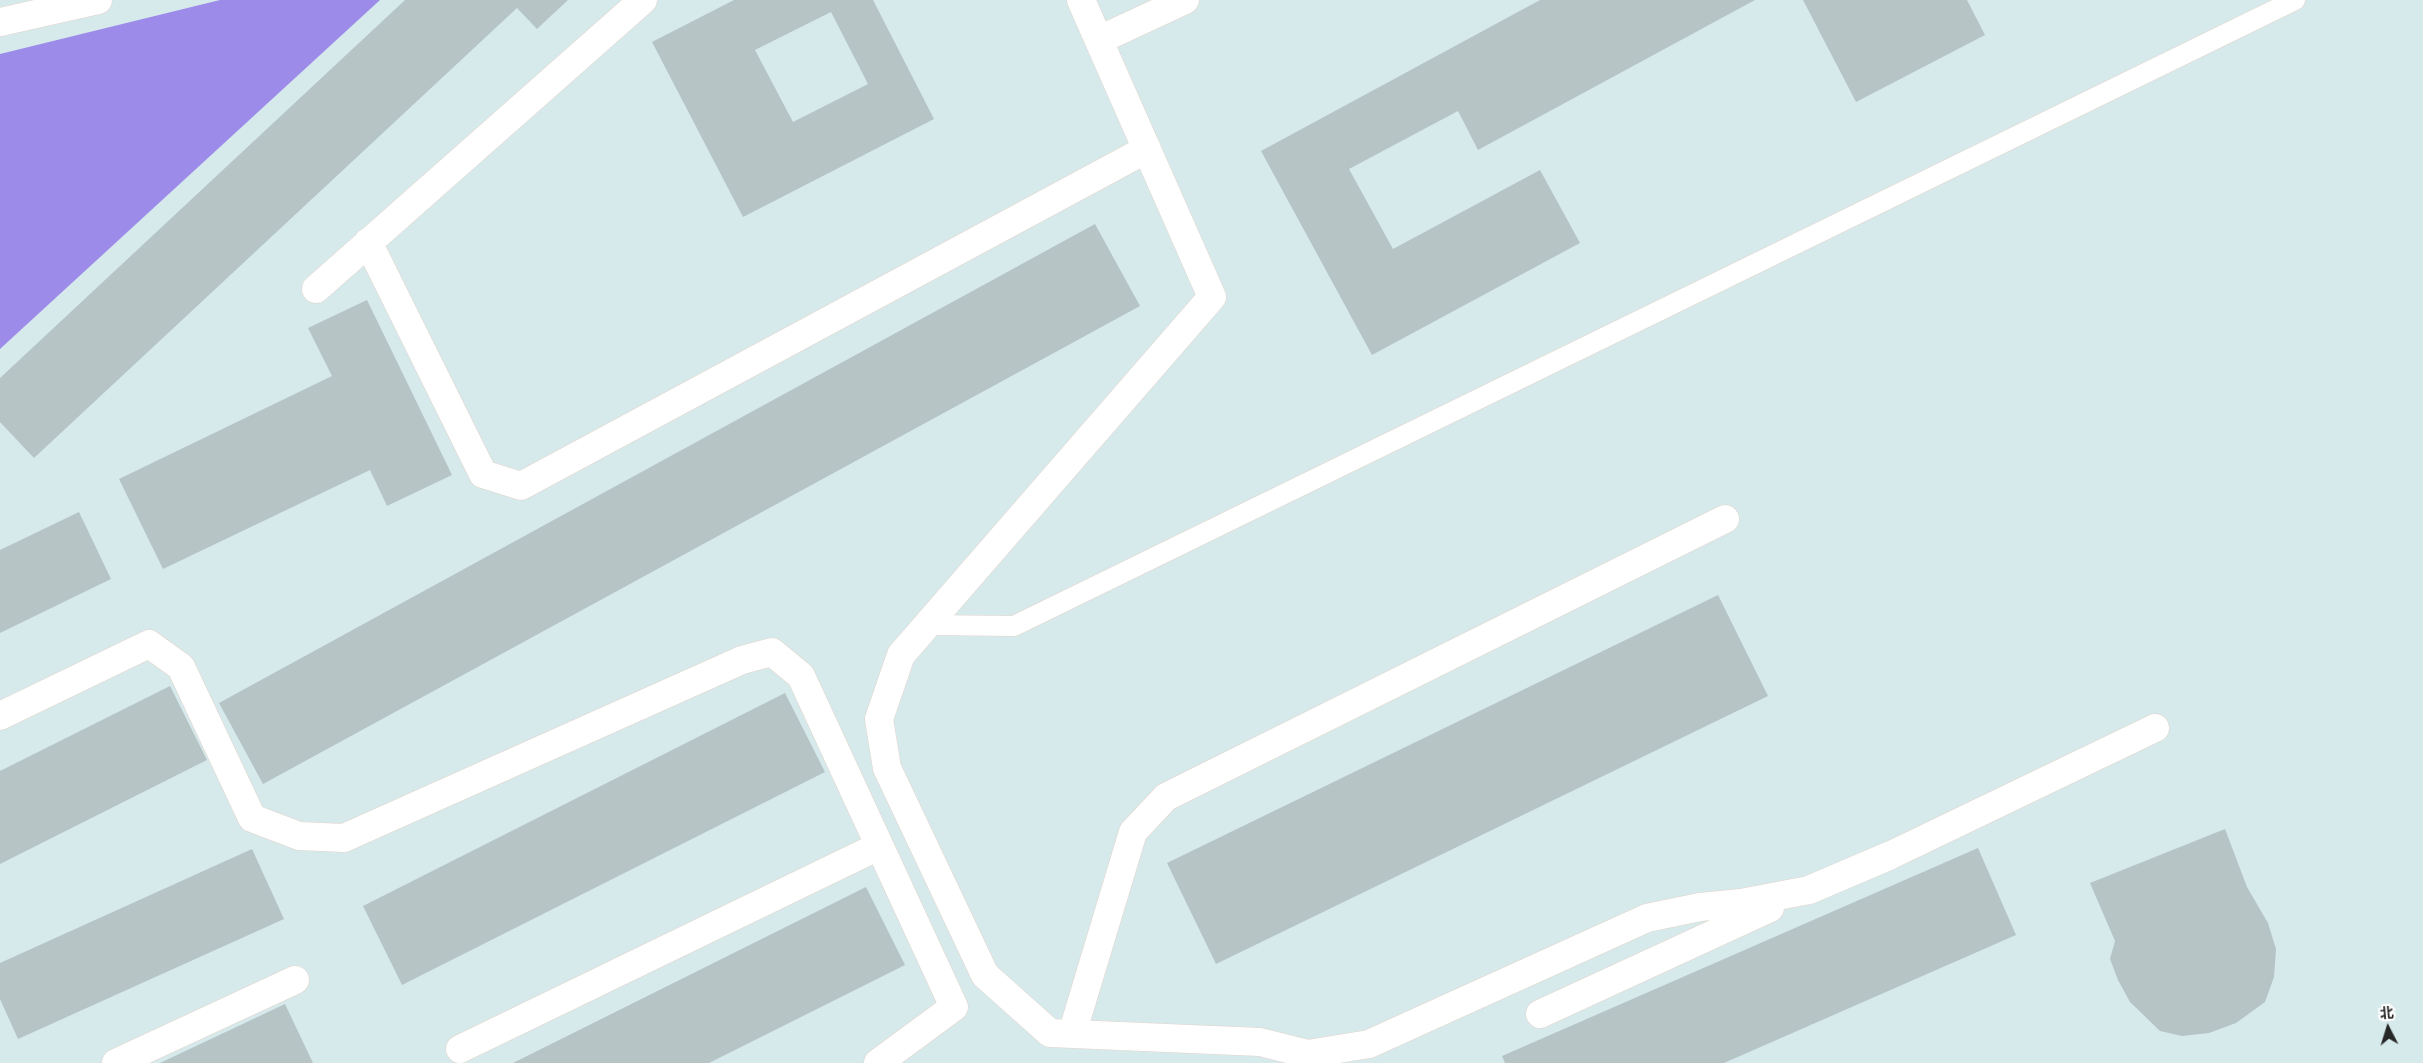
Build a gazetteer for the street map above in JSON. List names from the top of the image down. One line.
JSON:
{"north":"top"}
